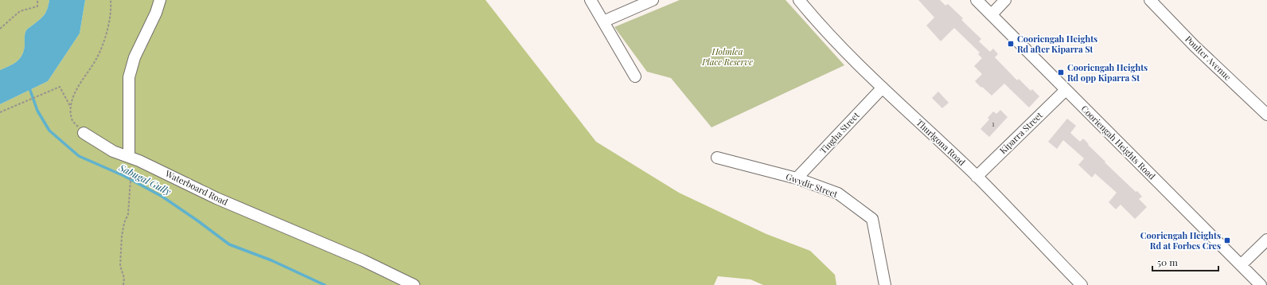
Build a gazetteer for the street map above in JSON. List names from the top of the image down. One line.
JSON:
{"streets":{"street":["Poulter Avenue","Tingha Street","Kiparra Street","Thurlgona Road","Cooriengah Heights Road","Gwydir Street","Waterboard Road"]},"crossings":[["Tingha Street","Thurlgona Road"],["Tingha Street","Gwydir Street"],["Kiparra Street","Thurlgona Road"],["Kiparra Street","Cooriengah Heights Road"]],"water":["Sabugal Gully"],"parks":["Holmlea Place Reserve"],"places":{"transit":["Cooriengah Heights Rd after Kiparra St","Cooriengah Heights Rd opp Kiparra St","Cooriengah Heights Rd at Forbes Cres"]},"house_numbers":["1"],"scale_bar":"50 m"}
